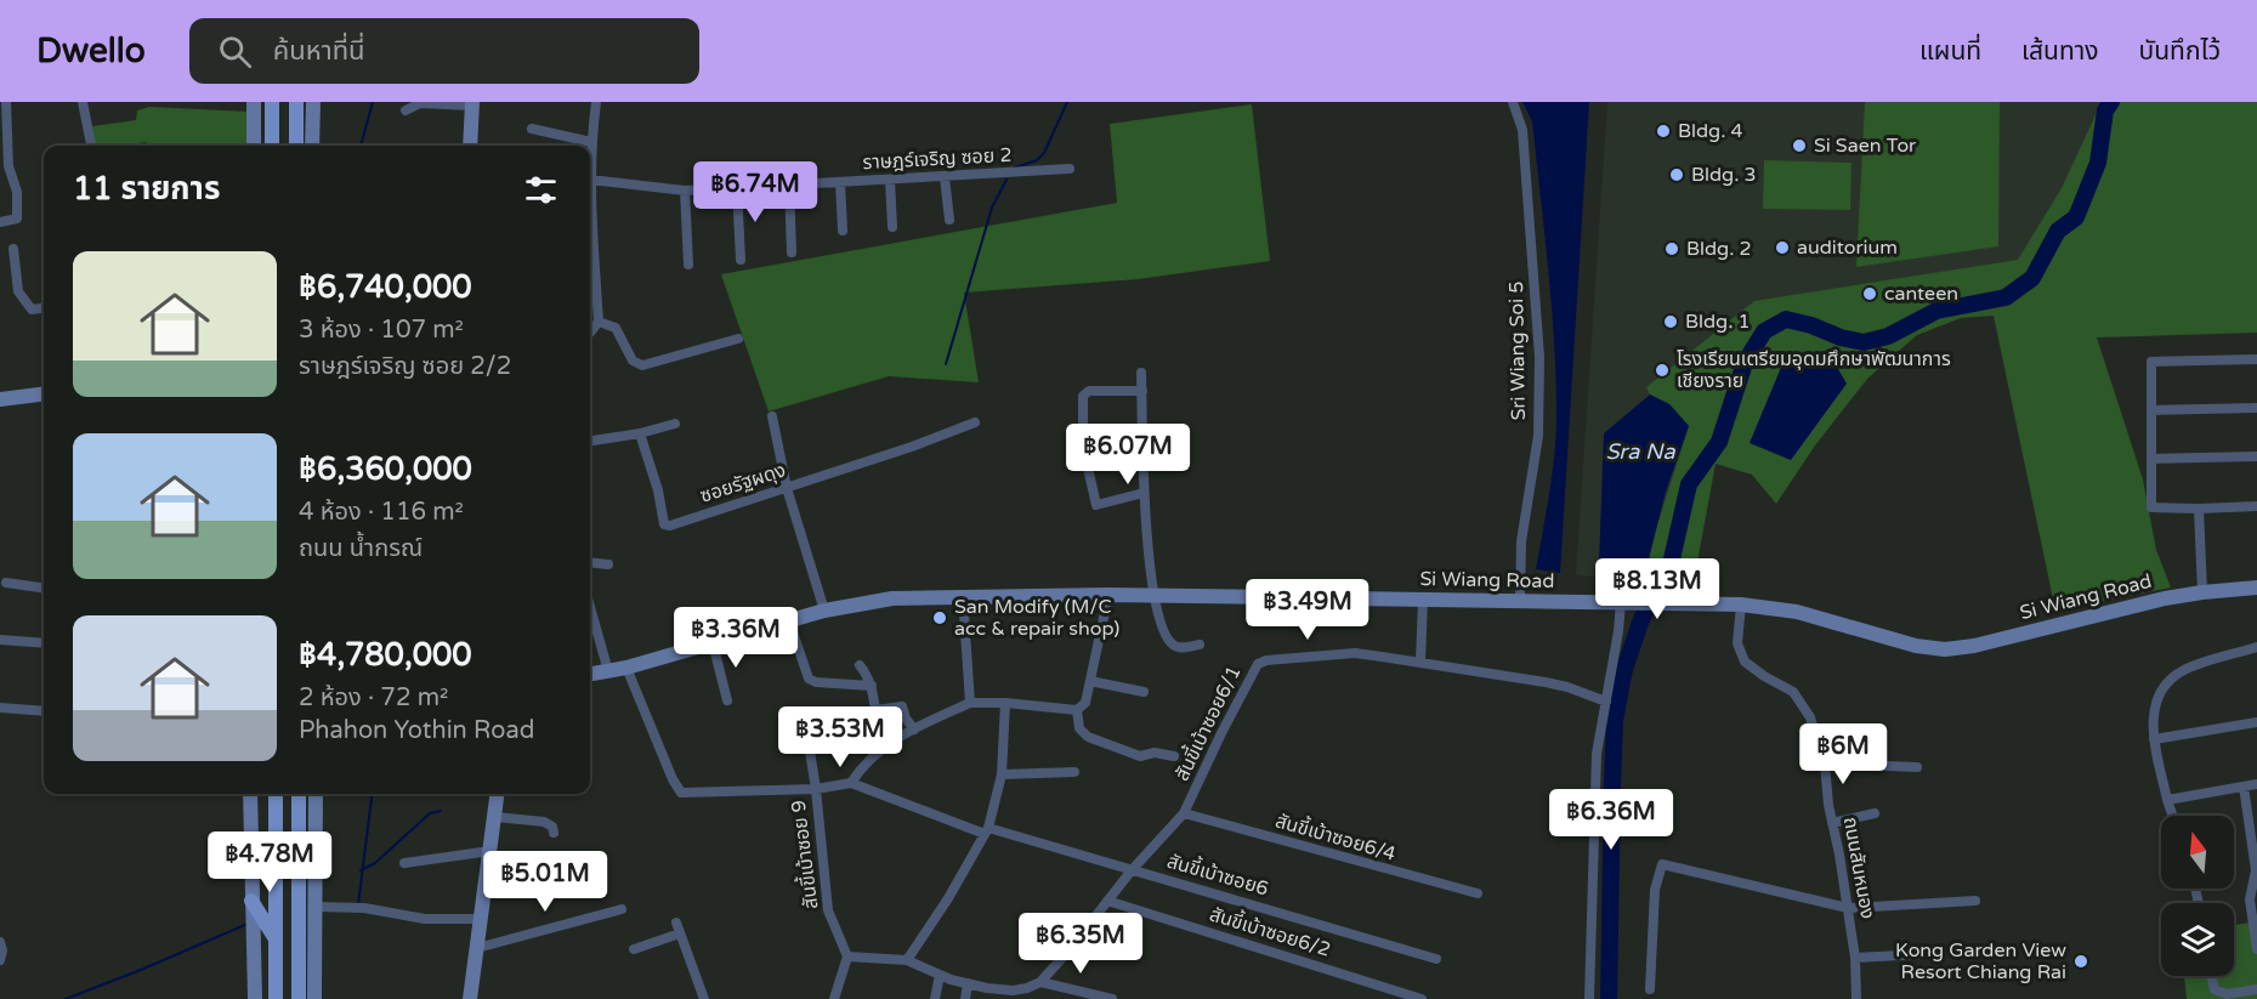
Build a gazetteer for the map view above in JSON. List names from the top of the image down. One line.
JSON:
{"streets":{"main road":["Si Wiang Road"],"street":["ราษฎร์เจริญ ซอย 2","Sri Wiang Soi 5","ซอยรัฐผดุง","สันขี้เบ้าซอย6/1","สันขี้เบ้าซอย6/4","สันขี้เบ้าซอย 9","ถนนสันหนอง","สันขี้เบ้าซอย6","สันขี้เบ้าซอย6/2"]},"crossings":[["Sri Wiang Soi 5","Si Wiang Road"],["Si Wiang Road","ถนนสันหนอง"],["สันขี้เบ้าซอย6/1","สันขี้เบ้าซอย6/4"],["สันขี้เบ้าซอย6/1","สันขี้เบ้าซอย6"],["สันขี้เบ้าซอย6/1","สันขี้เบ้าซอย6/2"]],"water":["Sra Na"],"places":["Bldg. 4","Si Saen Tor","Bldg. 3","auditorium","Bldg. 2","canteen","Bldg. 1","โรงเรียนเตรียมอุดมศึกษาพัฒนาการ เชียงราย","San Modify (M/C acc & repair shop)","Kong Garden View Resort Chiang Rai"],"north":"top","page":{"header":"Dwello","search":"ค้นหาที่นี่","nav":["แผนที่","เส้นทาง","บันทึกไว้"],"heading":"11 รายการ","price":["฿6.74M","฿6.07M","฿8.13M","฿3.49M","฿3.36M","฿3.53M","฿6M","฿6.36M","฿4.78M","฿5.01M","฿6.35M"],"list":[{"name":"฿6,740,000","note":"3 ห้อง · 107 m² · ราษฎร์เจริญ ซอย 2/2"},{"name":"฿6,360,000","note":"4 ห้อง · 116 m² · ถนน น้ำกรณ์"},{"name":"฿4,780,000","note":"2 ห้อง · 72 m² · Phahon Yothin Road"}]}}
